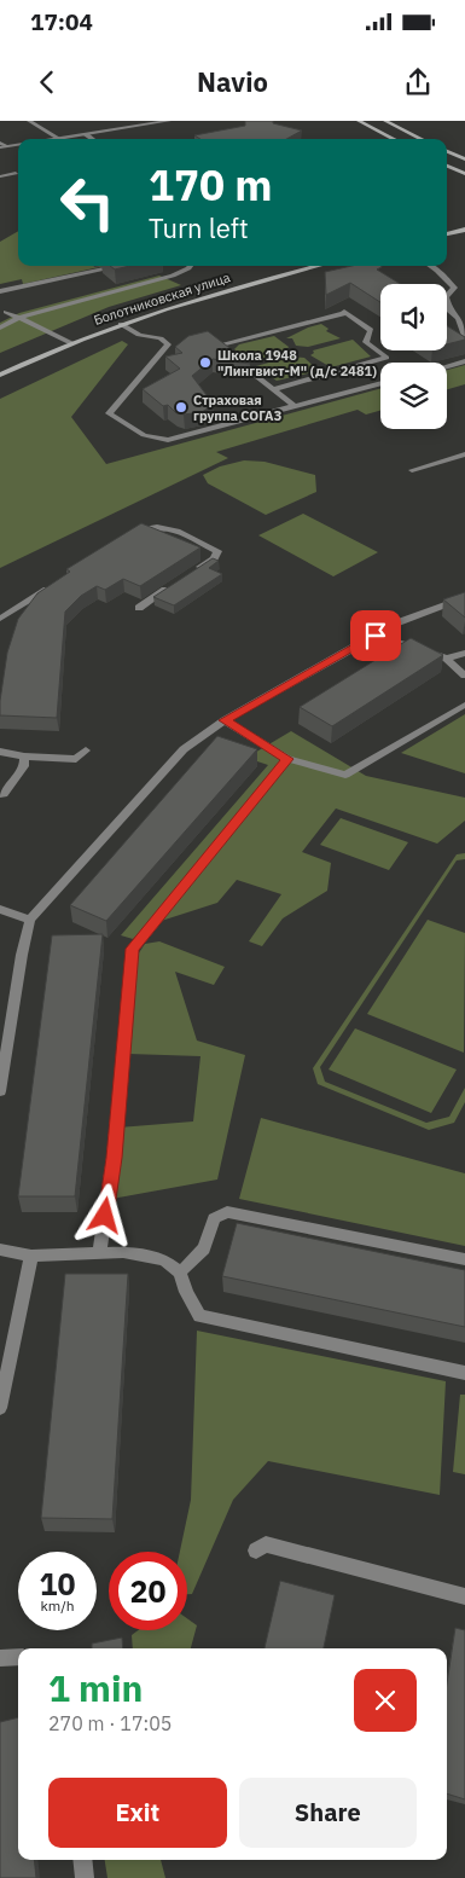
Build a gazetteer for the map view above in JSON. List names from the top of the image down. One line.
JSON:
{"streets":{"street":["Болотниковская улица"]},"places":["Школа 1948 \"Лингвист-М\" (д/с 2481)","Страховая группа СОГАЗ"],"page":{"status":"17:04","header":"Navio","turn":["170 m","Turn left"],"speed":"10 km/h","limit":"20","heading":["1 min","270 m · 17:05"],"buttons":["Exit","Share"]}}
